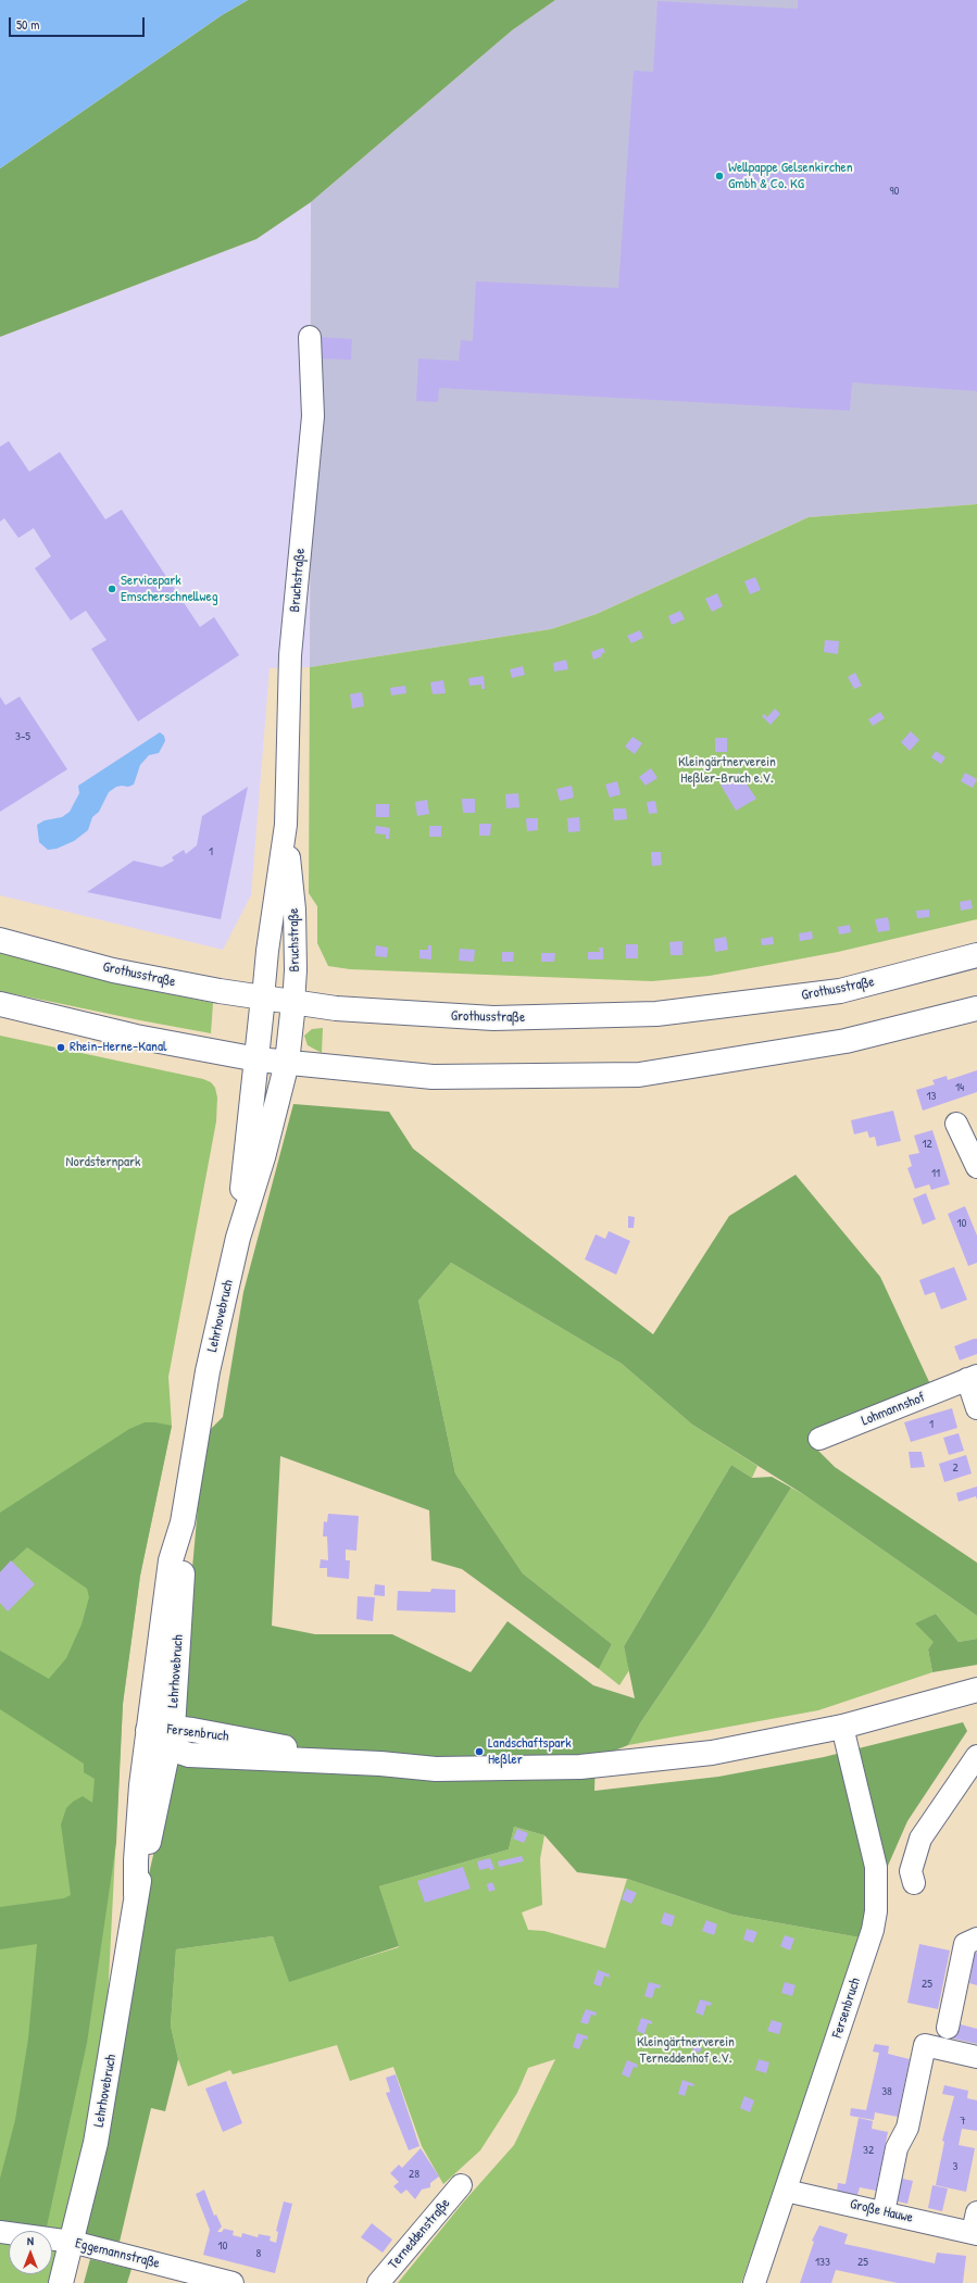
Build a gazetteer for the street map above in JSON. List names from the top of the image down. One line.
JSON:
{"streets":{"street":["Bruchstraße","Grothusstraße","Lehrhovebruch","Lohmannshof","Fersenbruch","Große Hauwe","Terneddenstraße","Eggemannstraße"]},"crossings":[["Bruchstraße","Grothusstraße"],["Bruchstraße","Lehrhovebruch"],["Grothusstraße","Lehrhovebruch"],["Lehrhovebruch","Fersenbruch"],["Lehrhovebruch","Eggemannstraße"],["Fersenbruch","Große Hauwe"]],"parks":["Kleingärtnerverein Heßler-Bruch e.V.","Nordsternpark","Kleingärtnerverein Terneddenhof e.V."],"places":["Wellpappe Gelsenkirchen Gmbh & Co. KG","Servicepark Emscherschnellweg","Rhein-Herne-Kanal","Landschaftspark Heßler"],"house_numbers":["90","3-5","1","14","13","12","11","10","1","2","25","38","7","32","3","28","10","8","133","25"],"scale_bar":"50 m","north":"top"}
